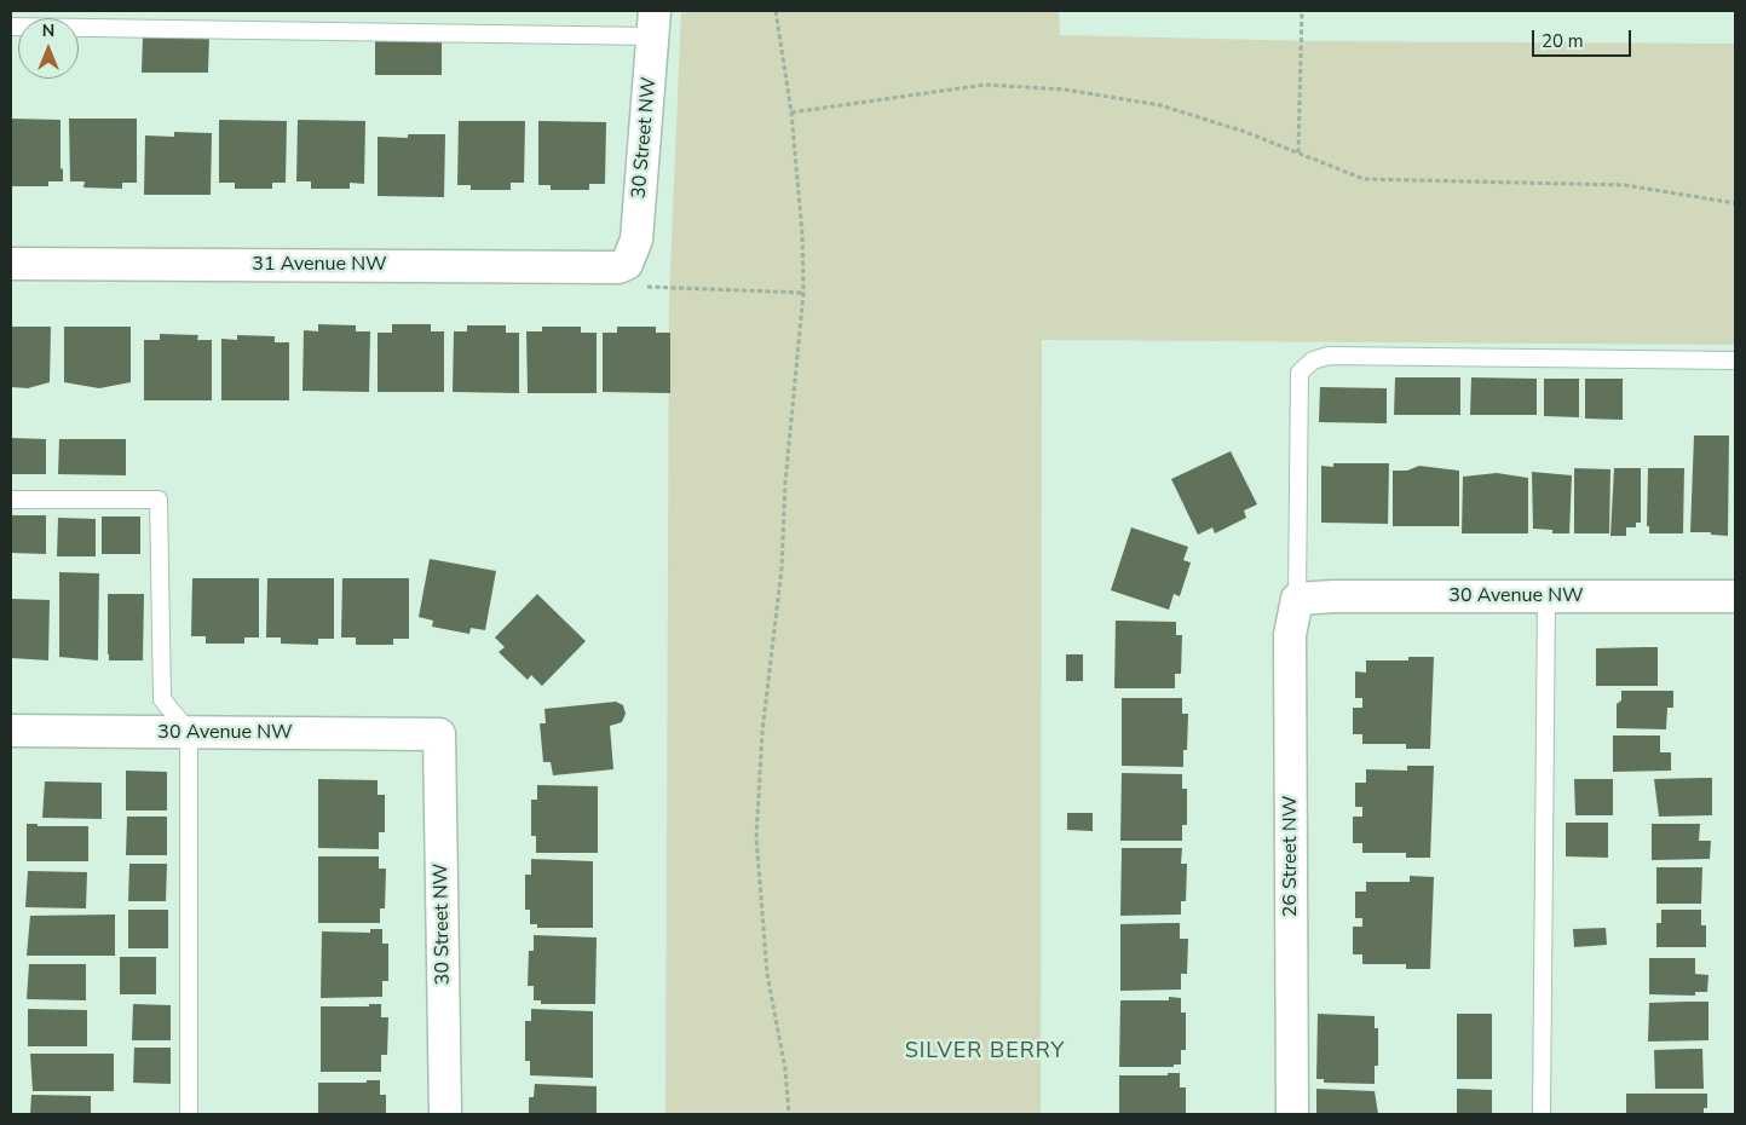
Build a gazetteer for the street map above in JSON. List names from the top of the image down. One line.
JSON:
{"streets":{"street":["30 Street NW","31 Avenue NW","30 Avenue NW","26 Street NW"]},"crossings":[["30 Street NW","31 Avenue NW"],["30 Street NW","30 Avenue NW"],["30 Avenue NW","26 Street NW"]],"districts":["SILVER BERRY"],"scale_bar":"20 m","north":"top"}
